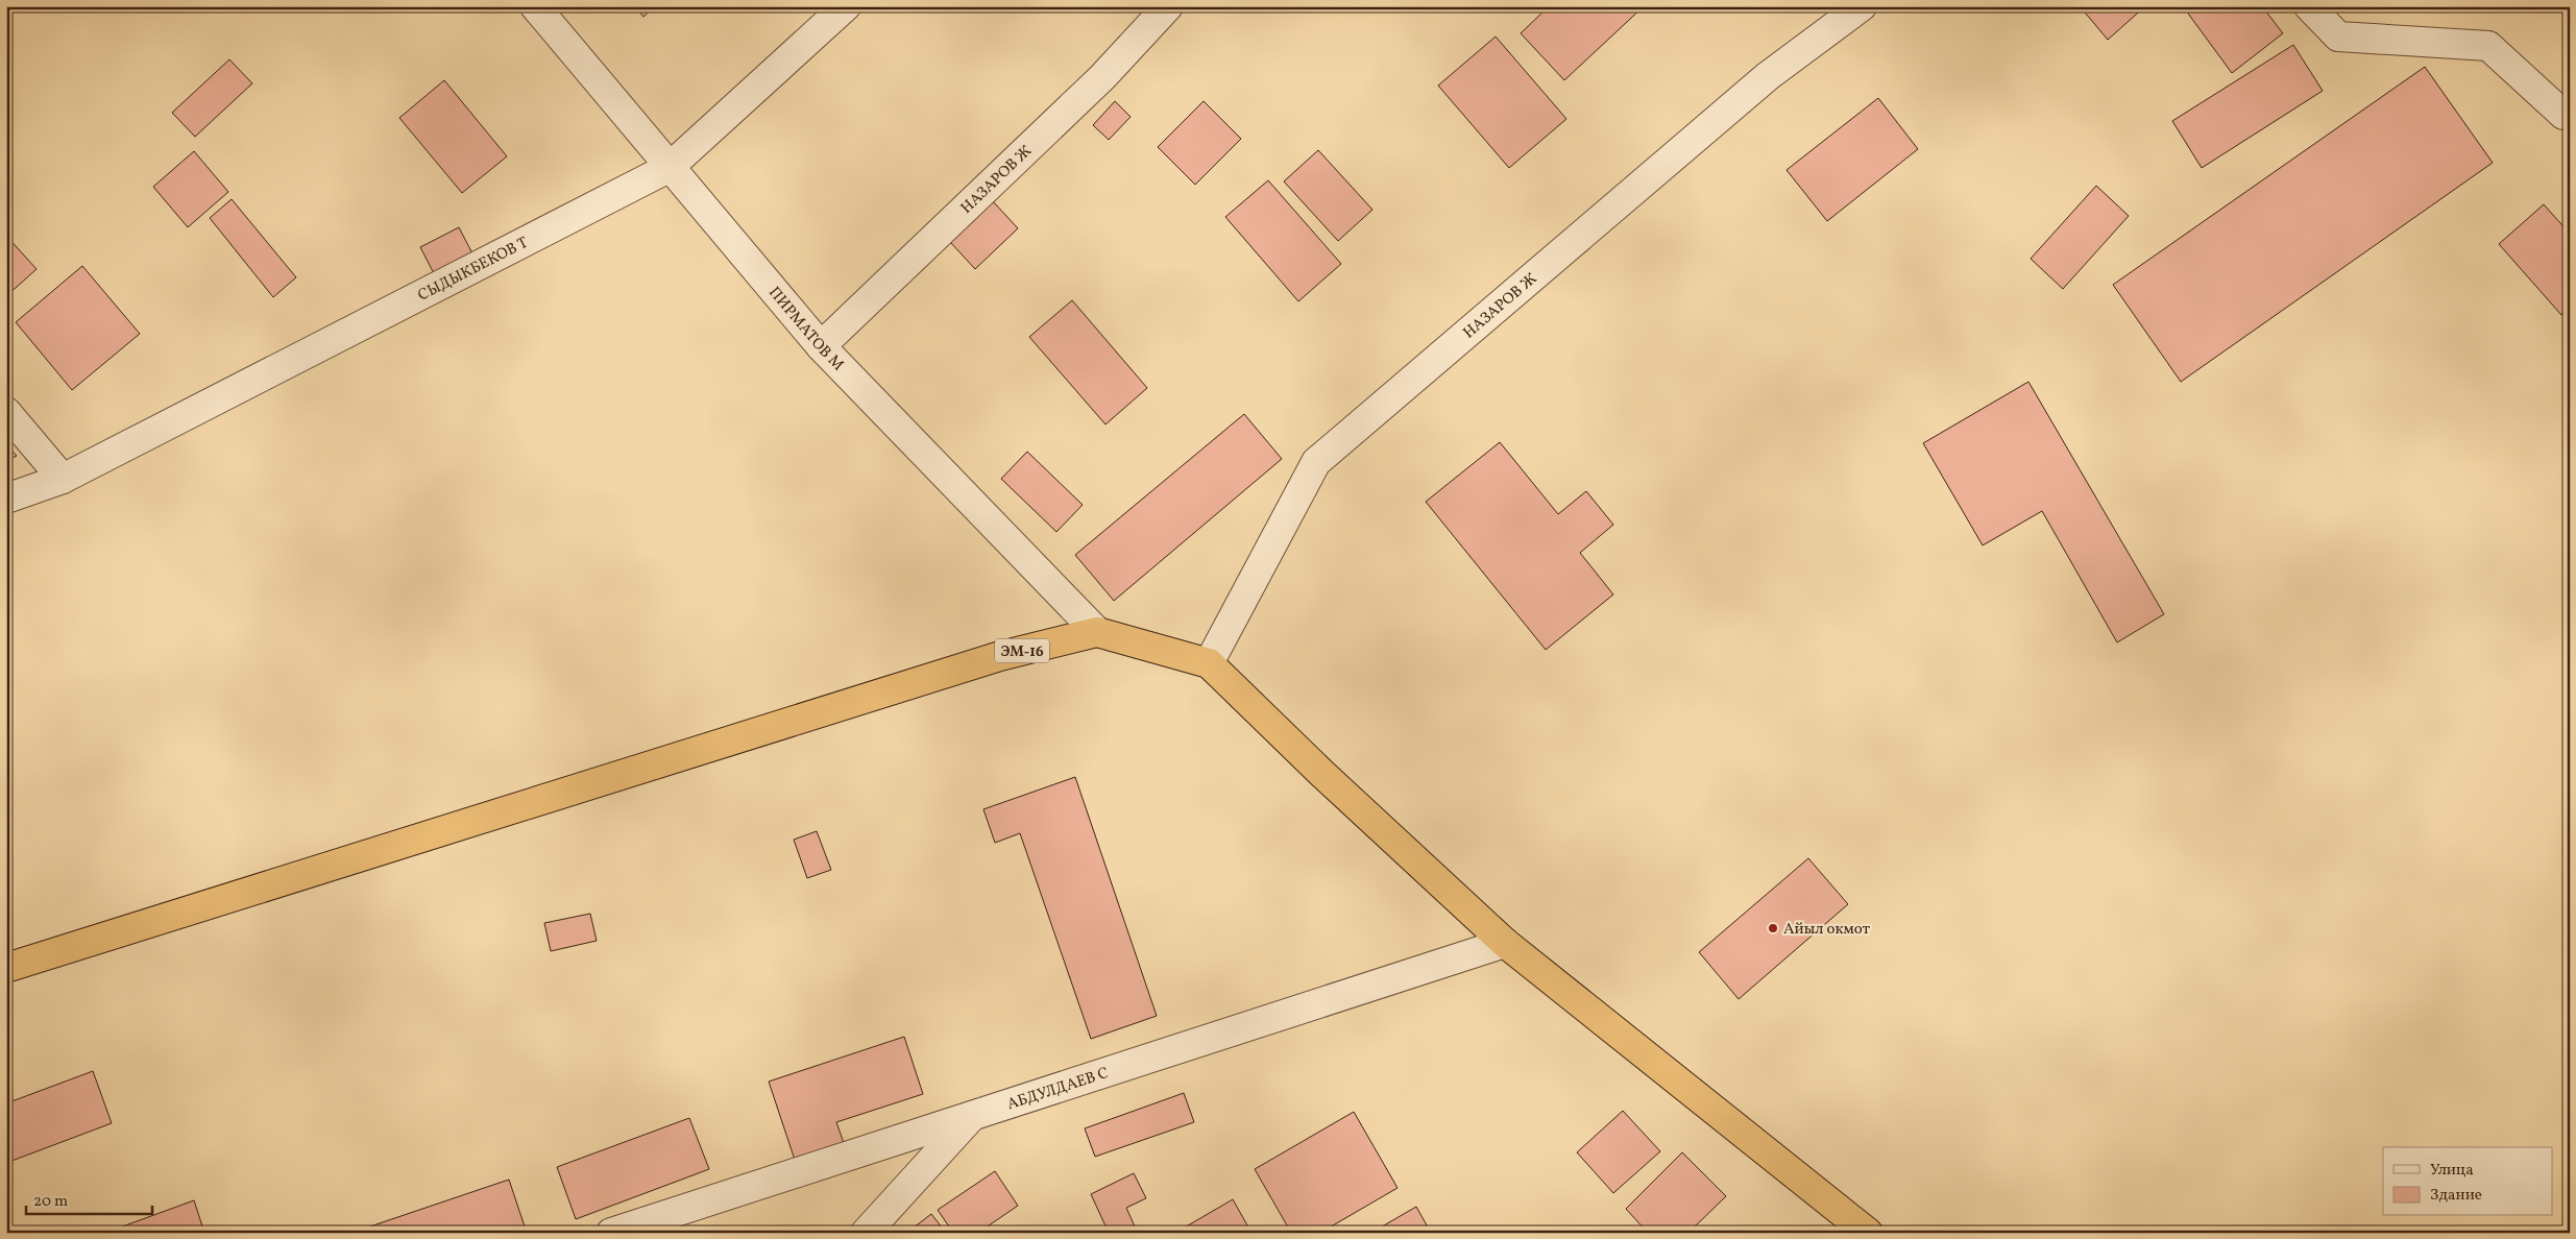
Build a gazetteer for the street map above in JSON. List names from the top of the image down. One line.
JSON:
{"streets":{"highway":["ЭМ-16"],"street":["НАЗАРОВ Ж","СЫДЫКБЕКОВ Т","ПИРМАТОВ М","АБДУЛДАЕВ С"]},"crossings":[["НАЗАРОВ Ж","ПИРМАТОВ М"],["НАЗАРОВ Ж","ЭМ-16"],["СЫДЫКБЕКОВ Т","ПИРМАТОВ М"],["ПИРМАТОВ М","ЭМ-16"],["ЭМ-16","АБДУЛДАЕВ С"]],"places":["Айыл окмот"],"legend":["Улица","Здание"],"scale_bar":"20 m"}
